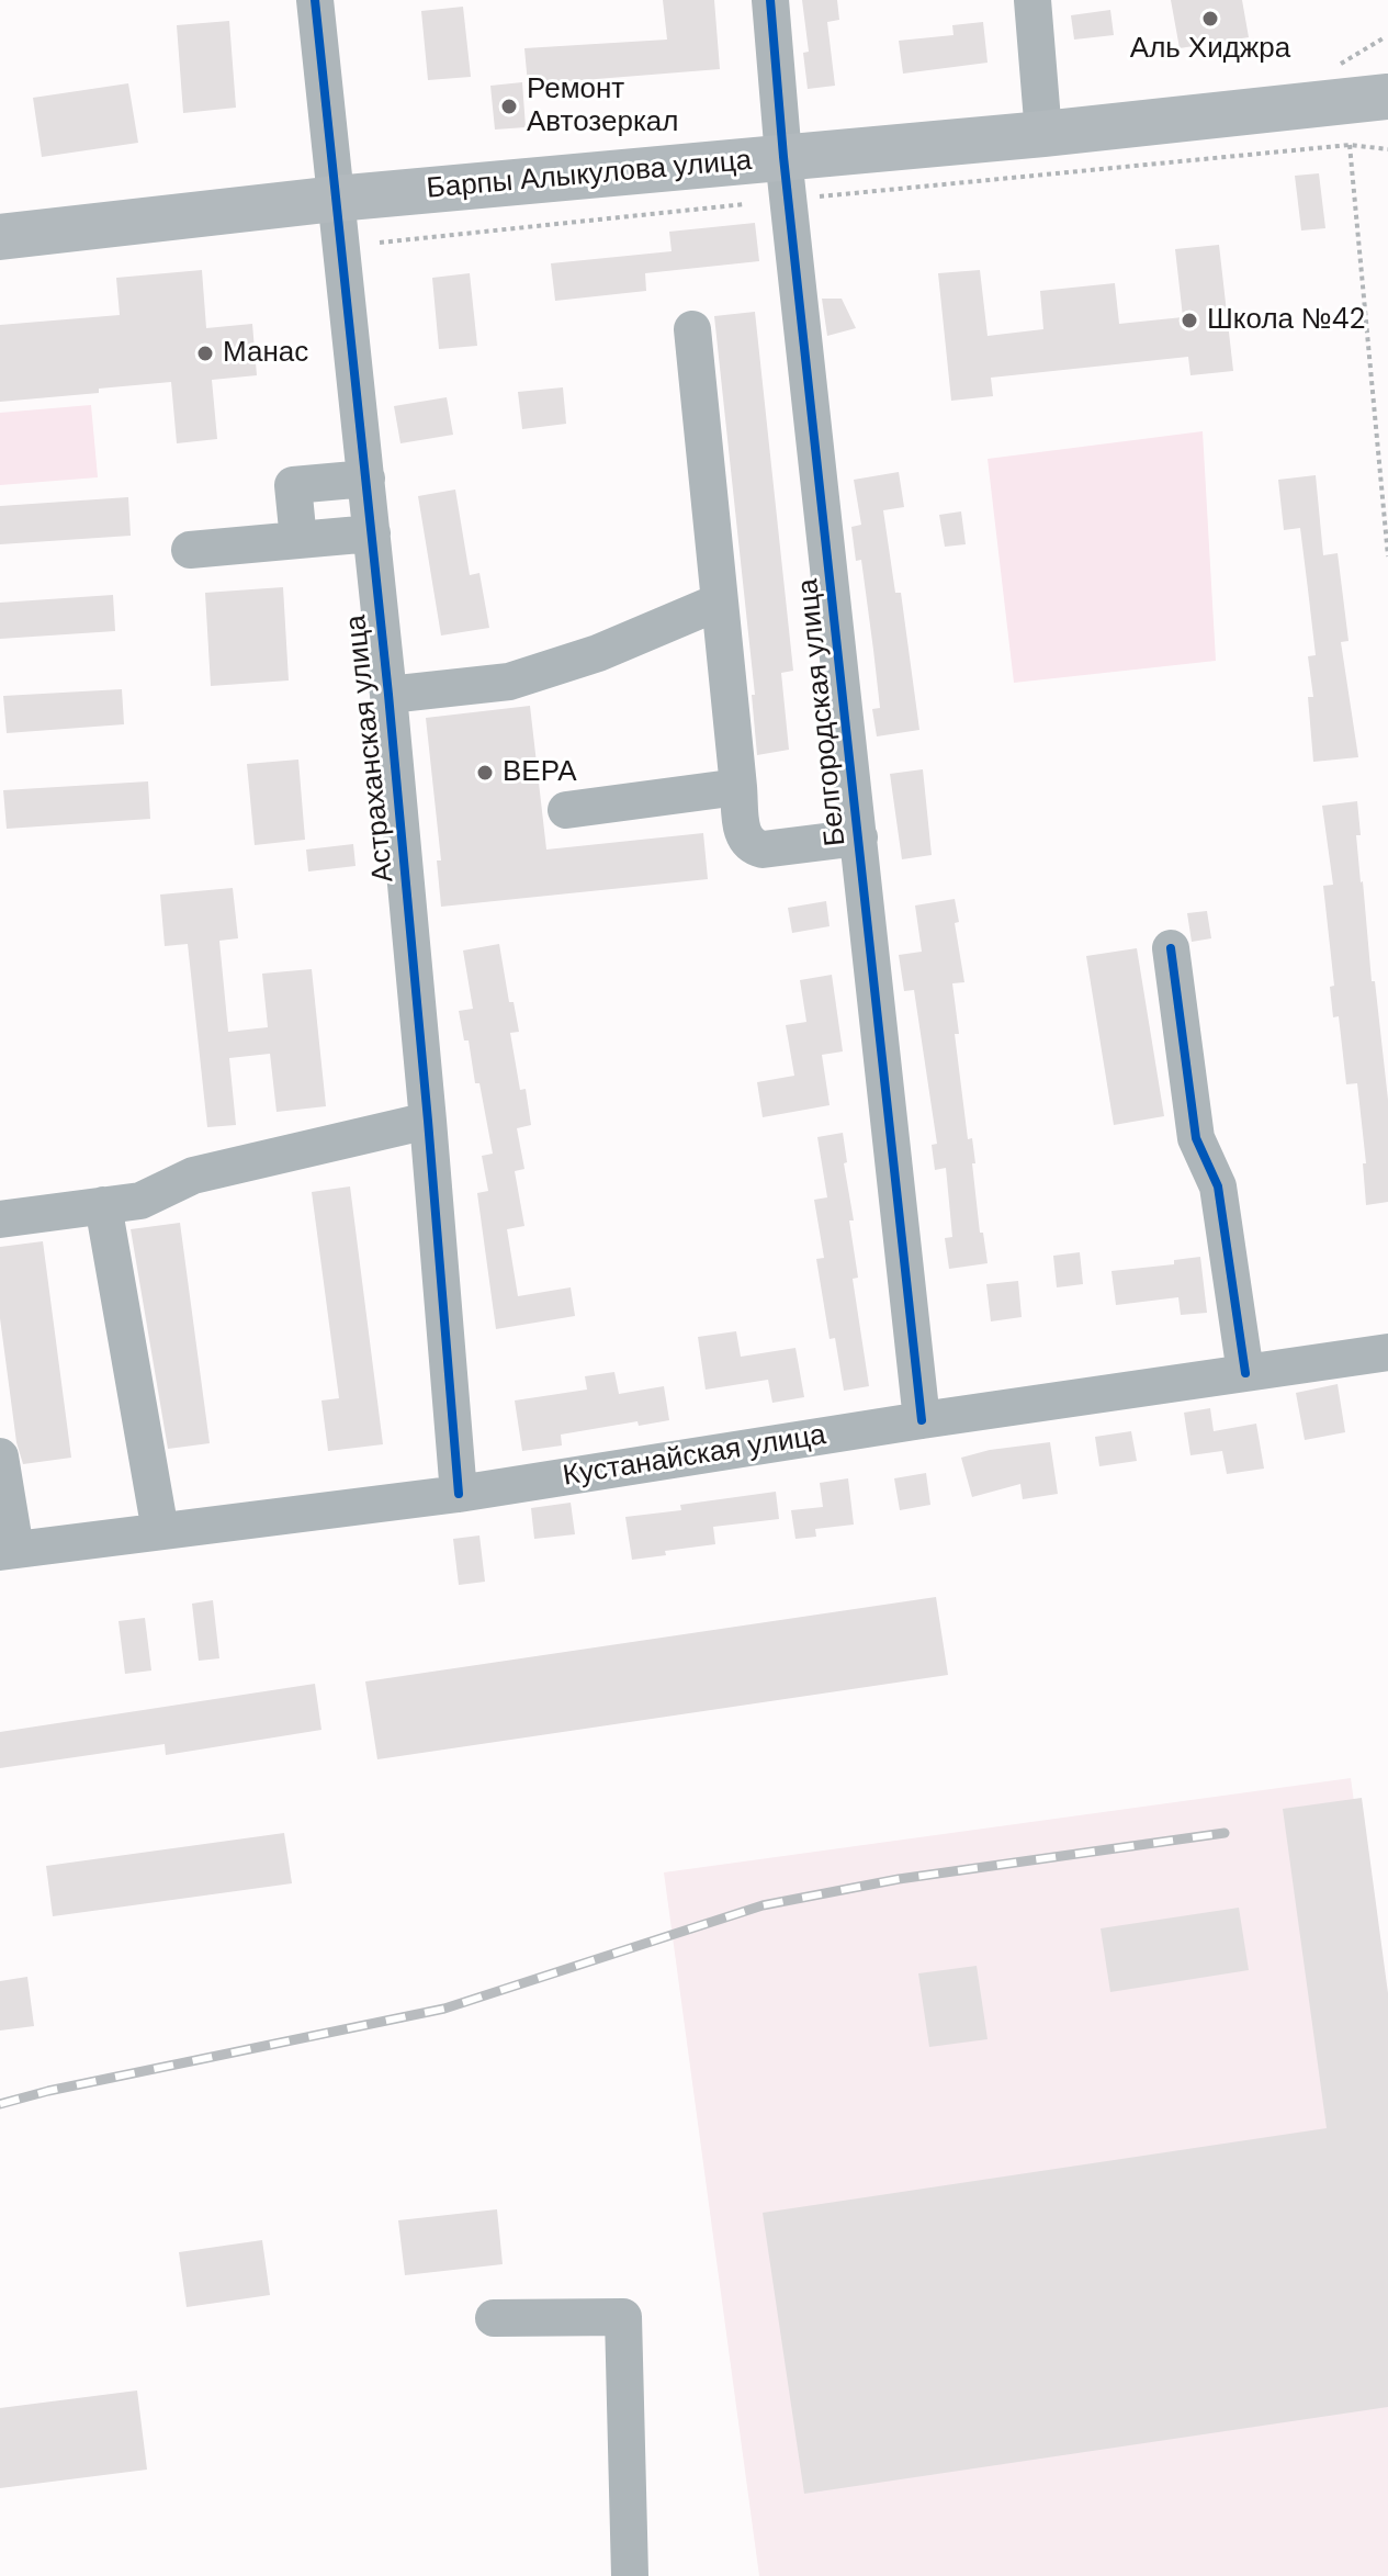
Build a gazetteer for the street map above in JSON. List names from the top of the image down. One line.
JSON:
{"streets":{"main road":["Барпы Алыкулова улица"],"street":["Белгородская улица","Астраханская улица","Кустанайская улица"]},"crossings":[["Барпы Алыкулова улица","Белгородская улица"],["Барпы Алыкулова улица","Астраханская улица"],["Белгородская улица","Кустанайская улица"],["Астраханская улица","Кустанайская улица"]],"places":["Аль Хиджра","Ремонт Автозеркал","Школа №42","Манас","ВЕРА"]}
